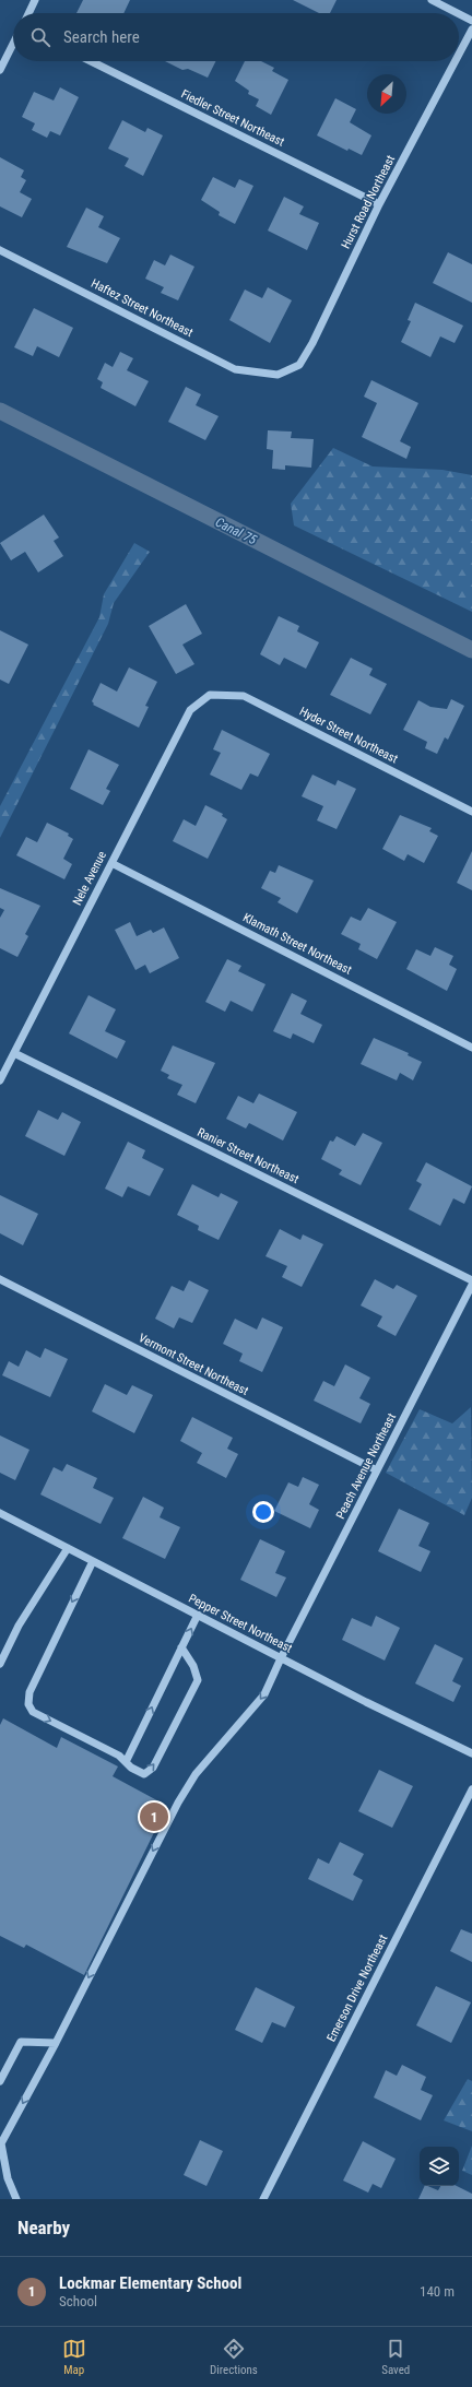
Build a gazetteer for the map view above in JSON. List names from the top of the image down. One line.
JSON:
{"streets":{"street":["Fiedler Street Northeast","Hurst Road Northeast","Haftez Street Northeast","Hyder Street Northeast","Nele Avenue","Klamath Street Northeast","Ranier Street Northeast","Vermont Street Northeast","Peach Avenue Northeast","Pepper Street Northeast","Emerson Drive Northeast"]},"crossings":[["Fiedler Street Northeast","Hurst Road Northeast"],["Hurst Road Northeast","Haftez Street Northeast"],["Hyder Street Northeast","Nele Avenue"],["Nele Avenue","Klamath Street Northeast"],["Nele Avenue","Ranier Street Northeast"],["Vermont Street Northeast","Peach Avenue Northeast"],["Peach Avenue Northeast","Pepper Street Northeast"]],"one_way":["Peach Avenue Northeast"],"water":["Canal 75"],"north":"bottom left","page":{"search":"Search here","pins":"1","heading":"Nearby","list":[{"mark":"1","name":"Lockmar Elementary School","note":"School","value":"140 m"}],"nav":["Map","Directions","Saved"]}}
